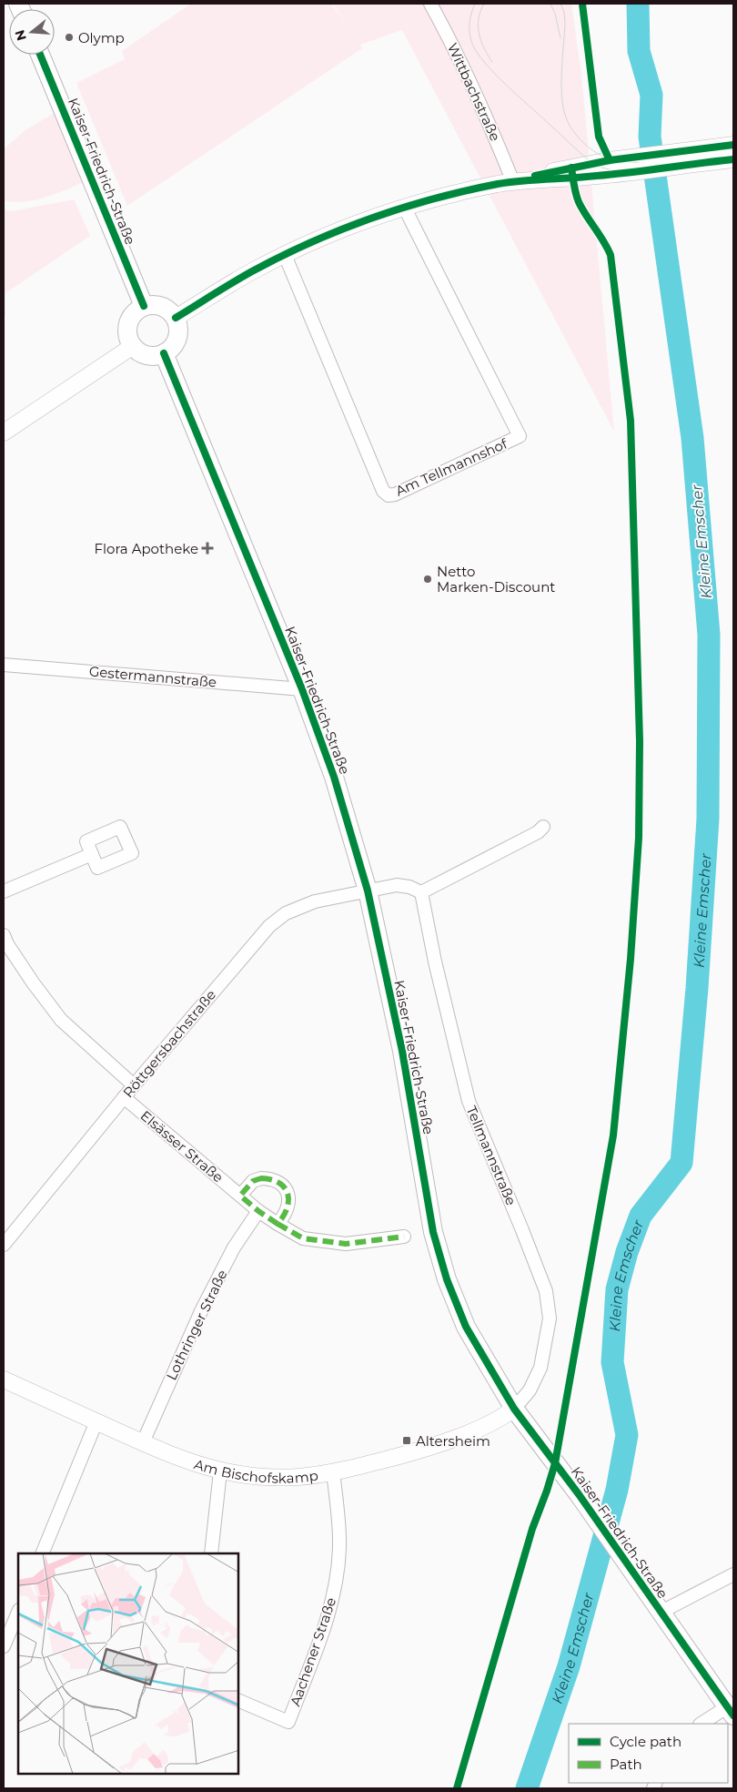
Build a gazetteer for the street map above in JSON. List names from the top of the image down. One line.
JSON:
{"streets":{"main road":["Kaiser-Friedrich-Straße"],"street":["Wittbachstraße","Am Tellmannshof","Gestermannstraße","Röttgersbachstraße","Elsässer Straße","Tellmannstraße","Lothringer Straße","Am Bischofskamp","Aachener Straße"]},"crossings":[["Kaiser-Friedrich-Straße","Gestermannstraße"],["Kaiser-Friedrich-Straße","Röttgersbachstraße"],["Kaiser-Friedrich-Straße","Tellmannstraße"],["Kaiser-Friedrich-Straße","Am Bischofskamp"],["Röttgersbachstraße","Elsässer Straße"],["Elsässer Straße","Lothringer Straße"],["Tellmannstraße","Am Bischofskamp"],["Lothringer Straße","Am Bischofskamp"],["Am Bischofskamp","Aachener Straße"]],"water":["Kleine Emscher"],"places":{"other":["Olymp","Netto Marken-Discount"],"health":["Flora Apotheke"],"transit":["Altersheim"]},"legend":["Cycle path","Path"],"north":"left"}
